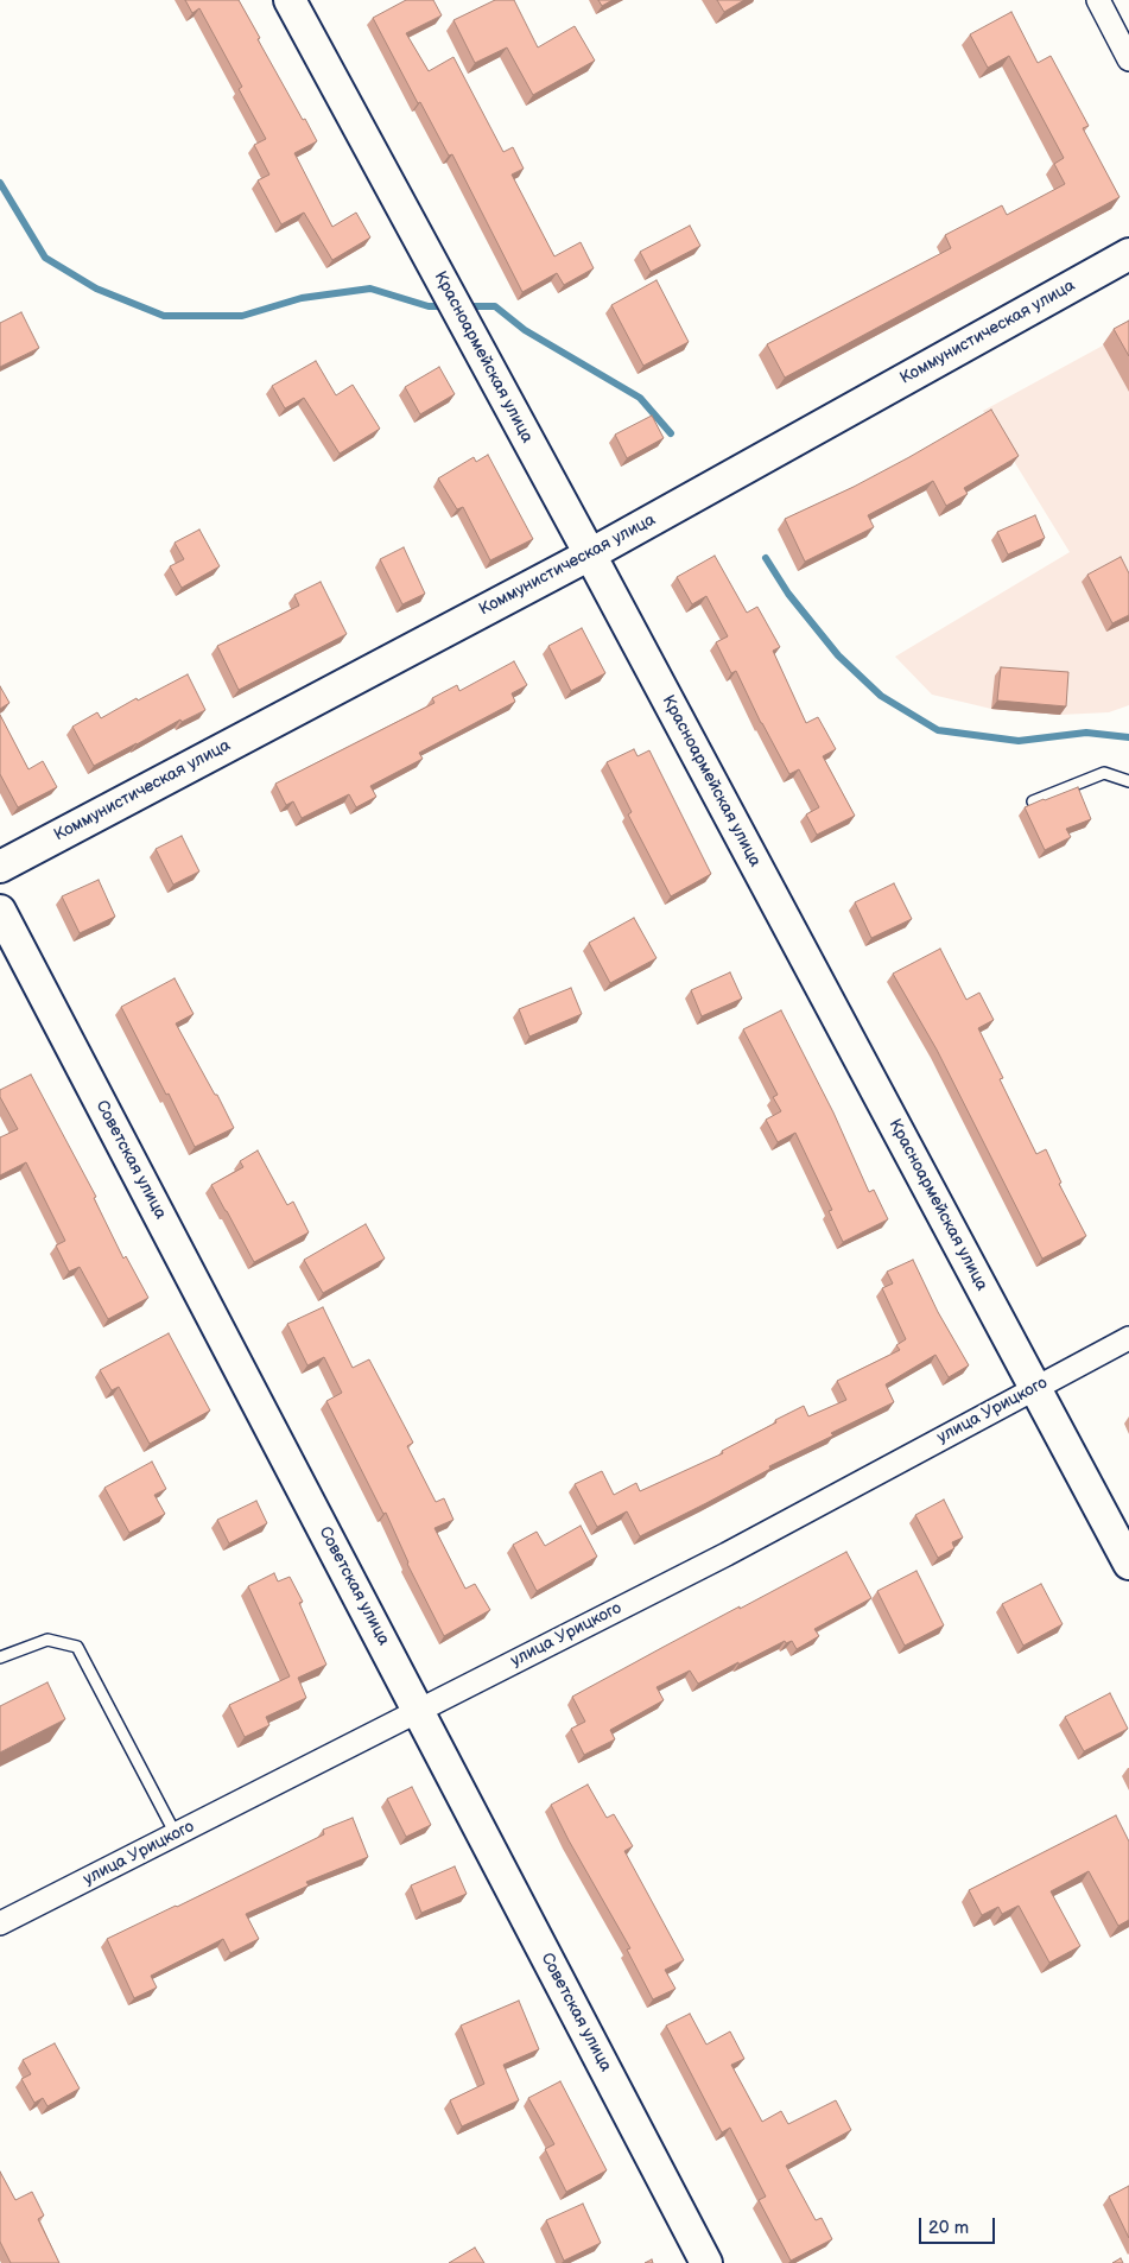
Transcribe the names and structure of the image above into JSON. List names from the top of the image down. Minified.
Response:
{"streets":{"street":["Коммунистическая улица","Красноармейская улица","Советская улица","улица Урицкого"]},"crossings":[["Коммунистическая улица","Красноармейская улица"],["Красноармейская улица","улица Урицкого"],["Советская улица","улица Урицкого"]],"scale_bar":"20 m"}
